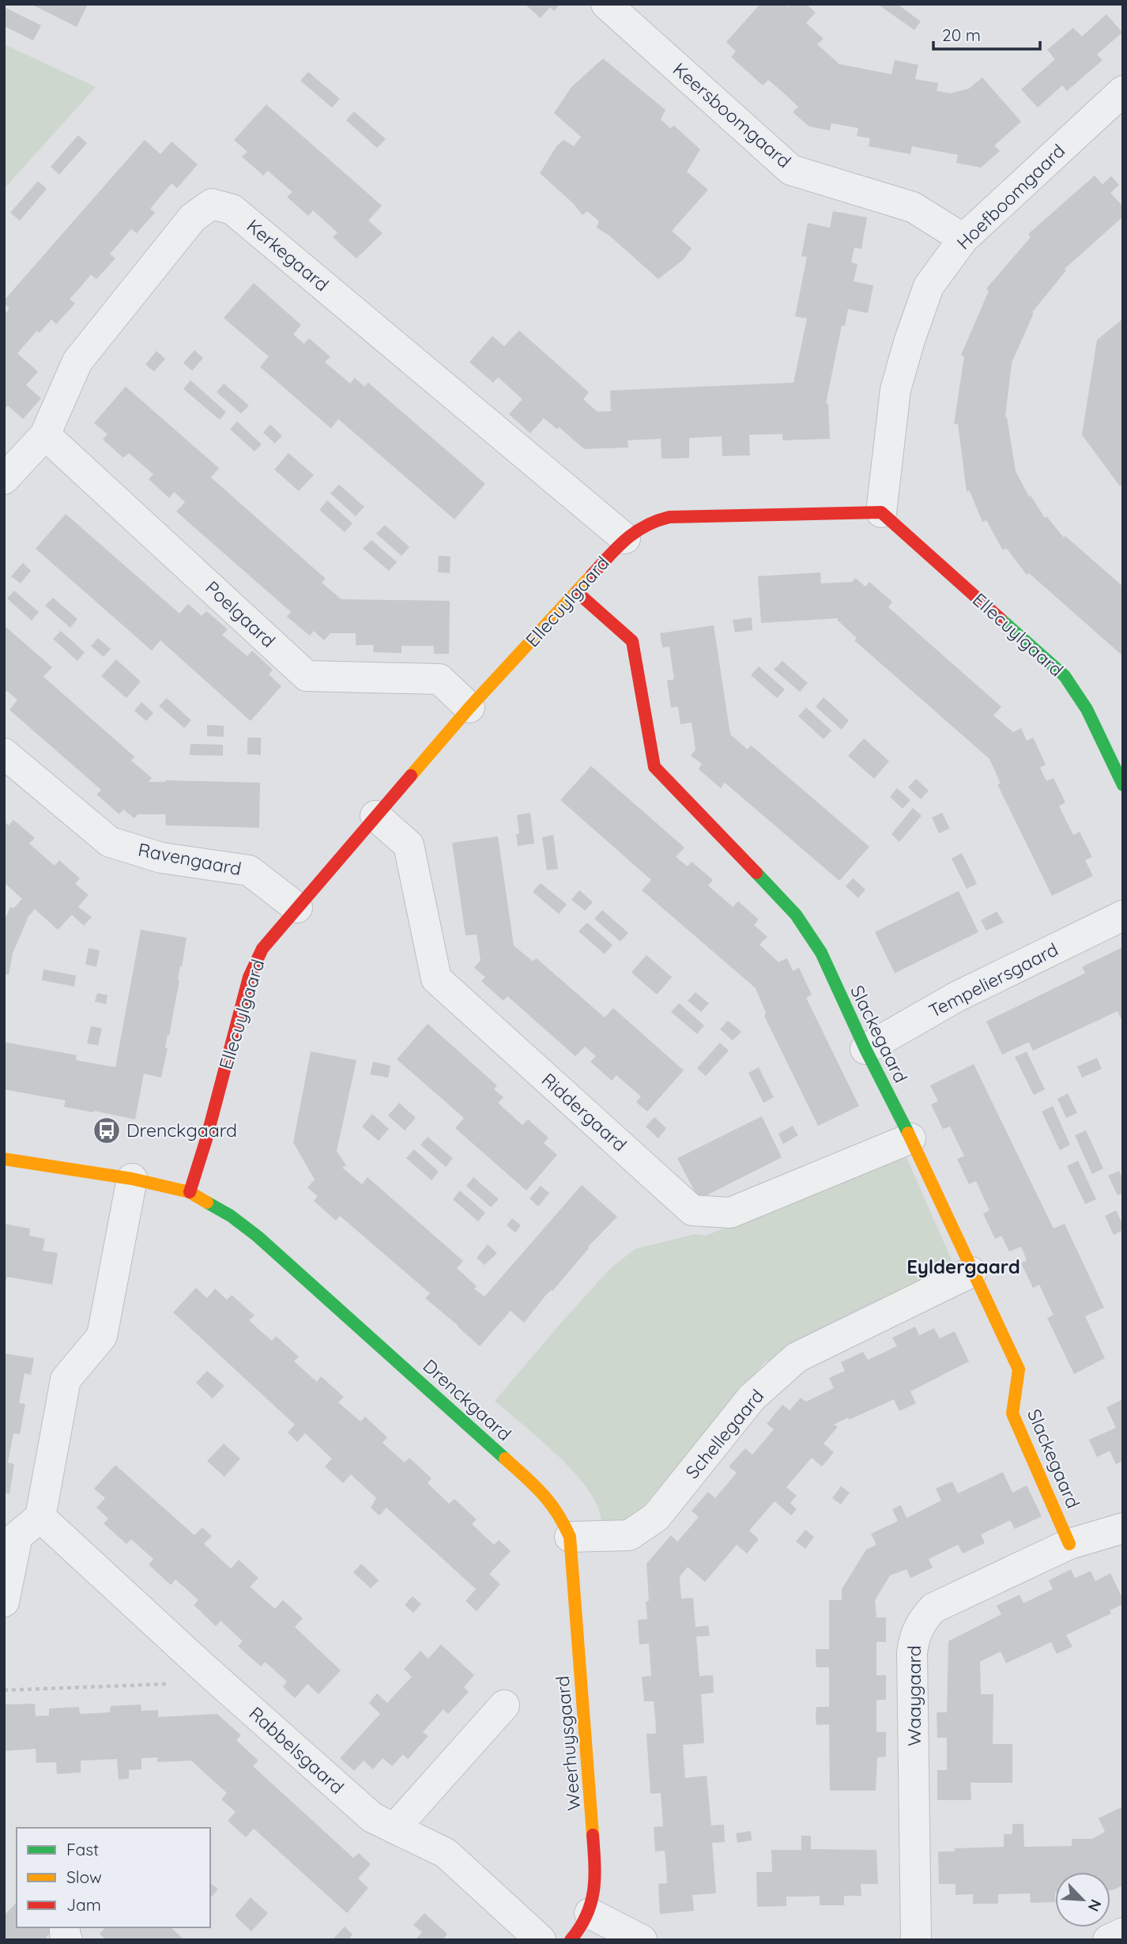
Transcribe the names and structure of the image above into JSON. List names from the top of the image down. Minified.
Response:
{"streets":{"street":["Keersboomgaard","Hoefboomgaard","Kerkegaard","Ellecuylgaard","Poelgaard","Ravengaard","Tempeliersgaard","Slackegaard","Riddergaard","Drenckgaard","Schellegaard","Waaygaard","Weerhuysgaard","Rabbelsgaard"]},"crossings":[["Keersboomgaard","Hoefboomgaard"],["Hoefboomgaard","Ellecuylgaard"],["Kerkegaard","Ellecuylgaard"],["Kerkegaard","Poelgaard"],["Ellecuylgaard","Poelgaard"],["Ellecuylgaard","Ravengaard"],["Ellecuylgaard","Slackegaard"],["Ellecuylgaard","Riddergaard"],["Ellecuylgaard","Drenckgaard"],["Tempeliersgaard","Slackegaard"],["Slackegaard","Riddergaard"],["Slackegaard","Schellegaard"],["Slackegaard","Waaygaard"],["Drenckgaard","Schellegaard"],["Drenckgaard","Weerhuysgaard"],["Schellegaard","Weerhuysgaard"]],"districts":["Eyldergaard"],"places":{"bus stop":["Drenckgaard"]},"legend":["Fast","Slow","Jam"],"scale_bar":"20 m","north":"bottom right"}
